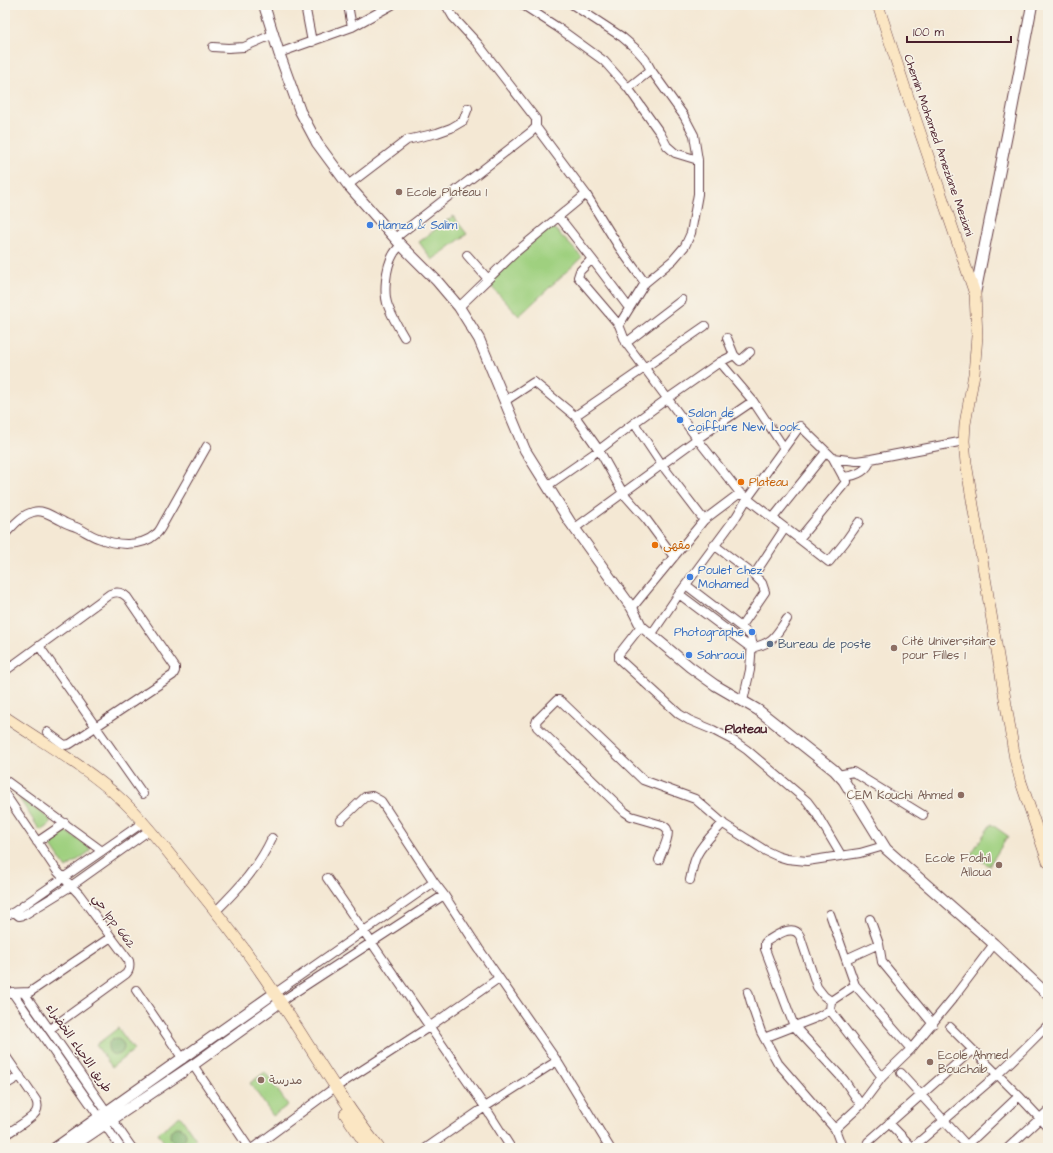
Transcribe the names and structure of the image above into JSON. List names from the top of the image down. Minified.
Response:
{"streets":{"main road":["Chemin Mohamed Ameziane Meziani"],"street":["حي lpp 662","طريق الاحياء الخضراء"]},"crossings":[["حي lpp 662","طريق الاحياء الخضراء"]],"districts":["Plateau"],"places":["Ecole Plateau 1","Hamza & Salim","Salon de coiffure New Look","Plateau","مقهى","Poulet chez Mohamed","Photographe","Bureau de poste","Cité Universitaire pour Filles 1","Sahraoui","CEM Kouchi Ahmed","Ecole Fodhil Alloua","Ecole Ahmed Bouchaib","مدرسة"],"scale_bar":"100 m"}
